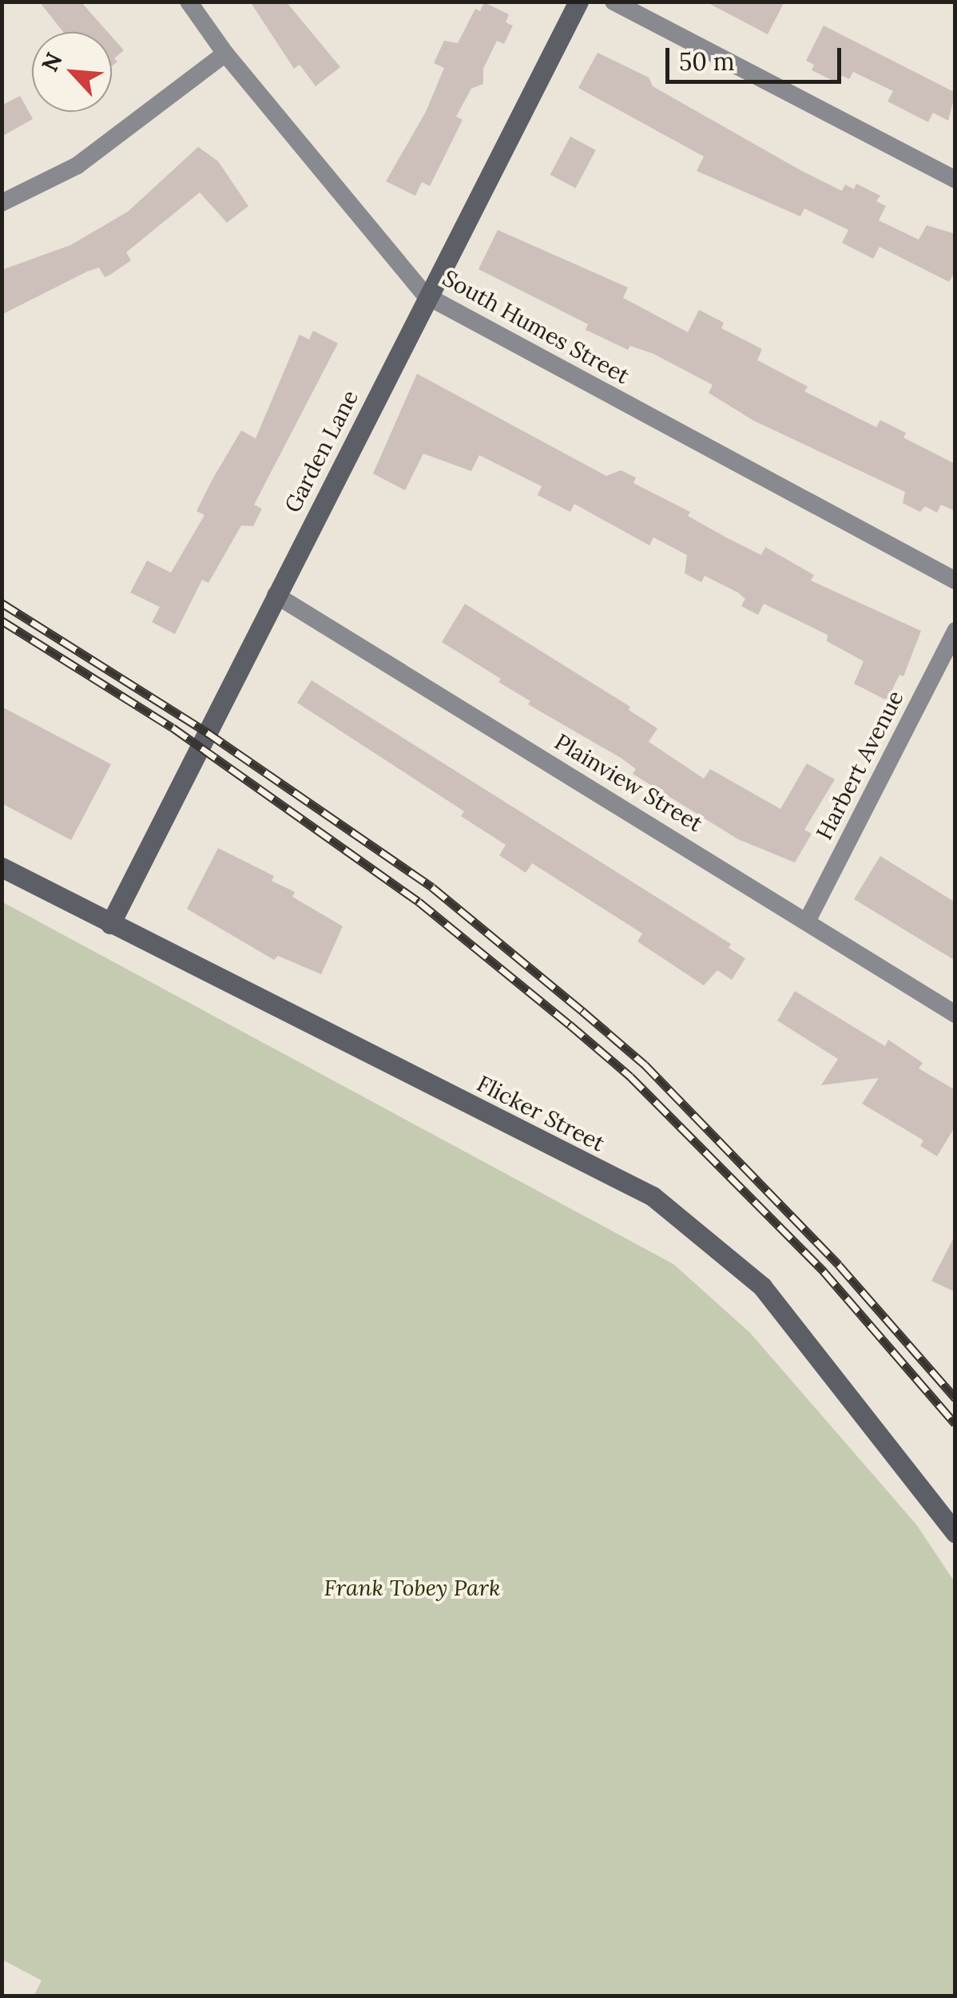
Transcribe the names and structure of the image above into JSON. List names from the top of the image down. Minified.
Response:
{"streets":{"street":["South Humes Street","Garden Lane","Harbert Avenue","Plainview Street","Flicker Street"]},"crossings":[["South Humes Street","Garden Lane"],["Garden Lane","Plainview Street"],["Garden Lane","Flicker Street"],["Harbert Avenue","Plainview Street"]],"parks":["Frank Tobey Park"],"scale_bar":"50 m","north":"top left"}
